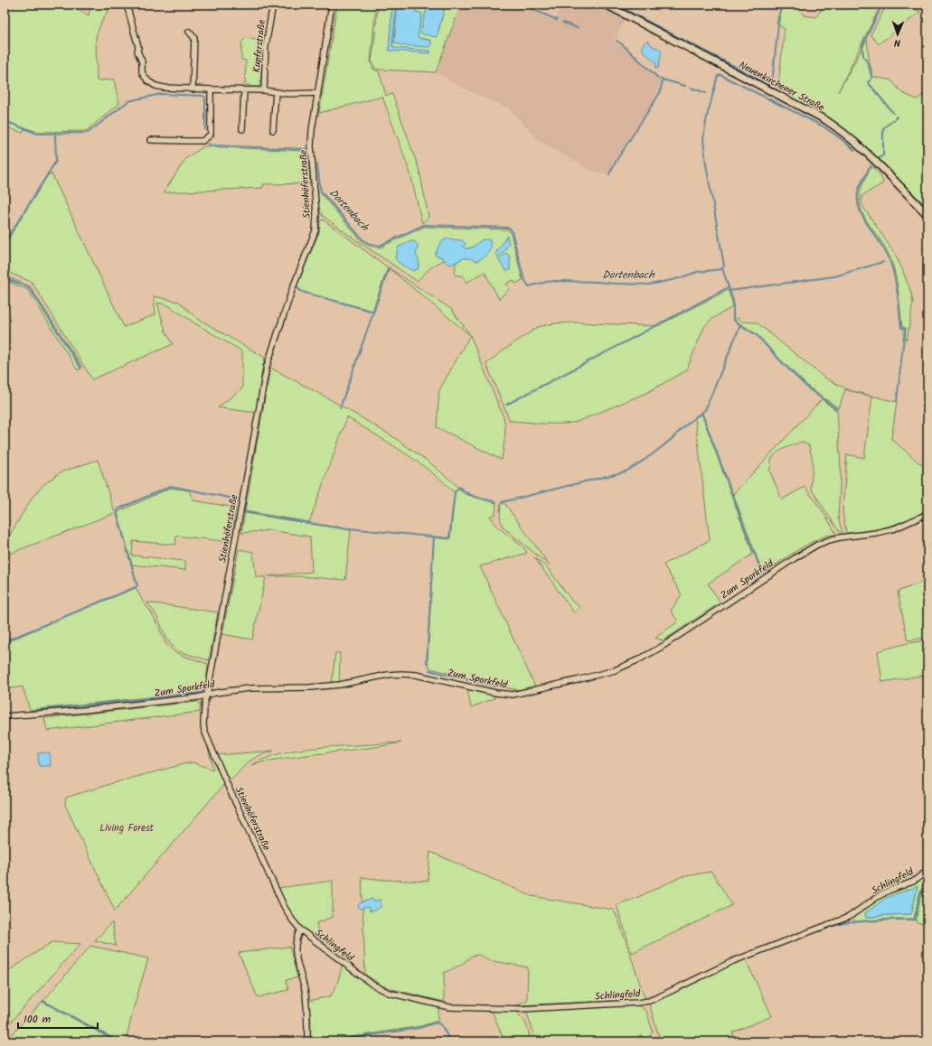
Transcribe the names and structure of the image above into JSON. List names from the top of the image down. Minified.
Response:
{"streets":{"street":["Kupferstraße","Neuenkirchener Straße","Stienhöferstraße","Zum Sporkfeld","Schlingfeld"]},"crossings":[["Stienhöferstraße","Zum Sporkfeld"],["Stienhöferstraße","Schlingfeld"]],"water":["Dortenbach"],"parks":["Living Forest"],"scale_bar":"100 m","north":"bottom"}
